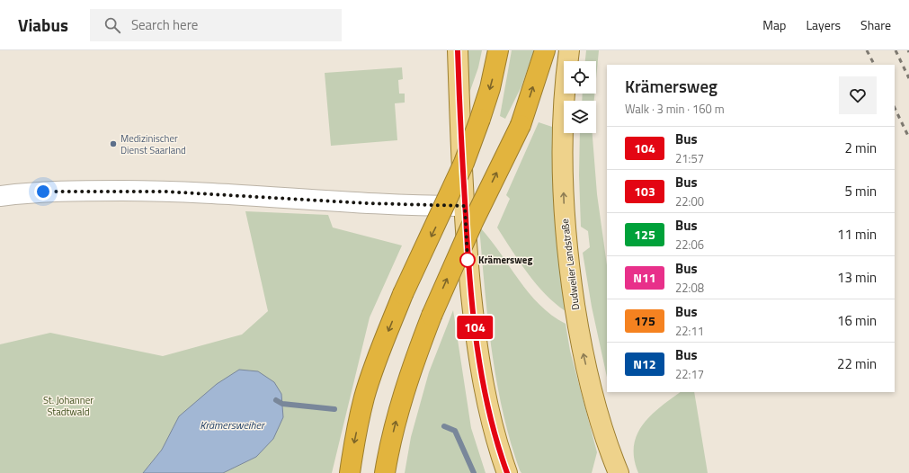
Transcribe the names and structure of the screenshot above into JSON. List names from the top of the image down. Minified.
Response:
{"streets":{"main road":["Dudweiler Landstraße"]},"water":["Krämersweiher"],"parks":["St. Johanner Stadtwald"],"places":["Medizinischer Dienst Saarland","Krämersweg"],"lines":["bus line 104"],"page":{"header":"Viabus","search":"Search here","nav":["Map","Layers","Share"],"on_map":"104","heading":["Krämersweg","Walk · 3 min · 160 m"],"list":[{"mark":"104","name":"Bus","note":"21:57","value":"2 min"},{"mark":"103","name":"Bus","note":"22:00","value":"5 min"},{"mark":"125","name":"Bus","note":"22:06","value":"11 min"},{"mark":"N11","name":"Bus","note":"22:08","value":"13 min"},{"mark":"175","name":"Bus","note":"22:11","value":"16 min"},{"mark":"N12","name":"Bus","note":"22:17","value":"22 min"}]}}
